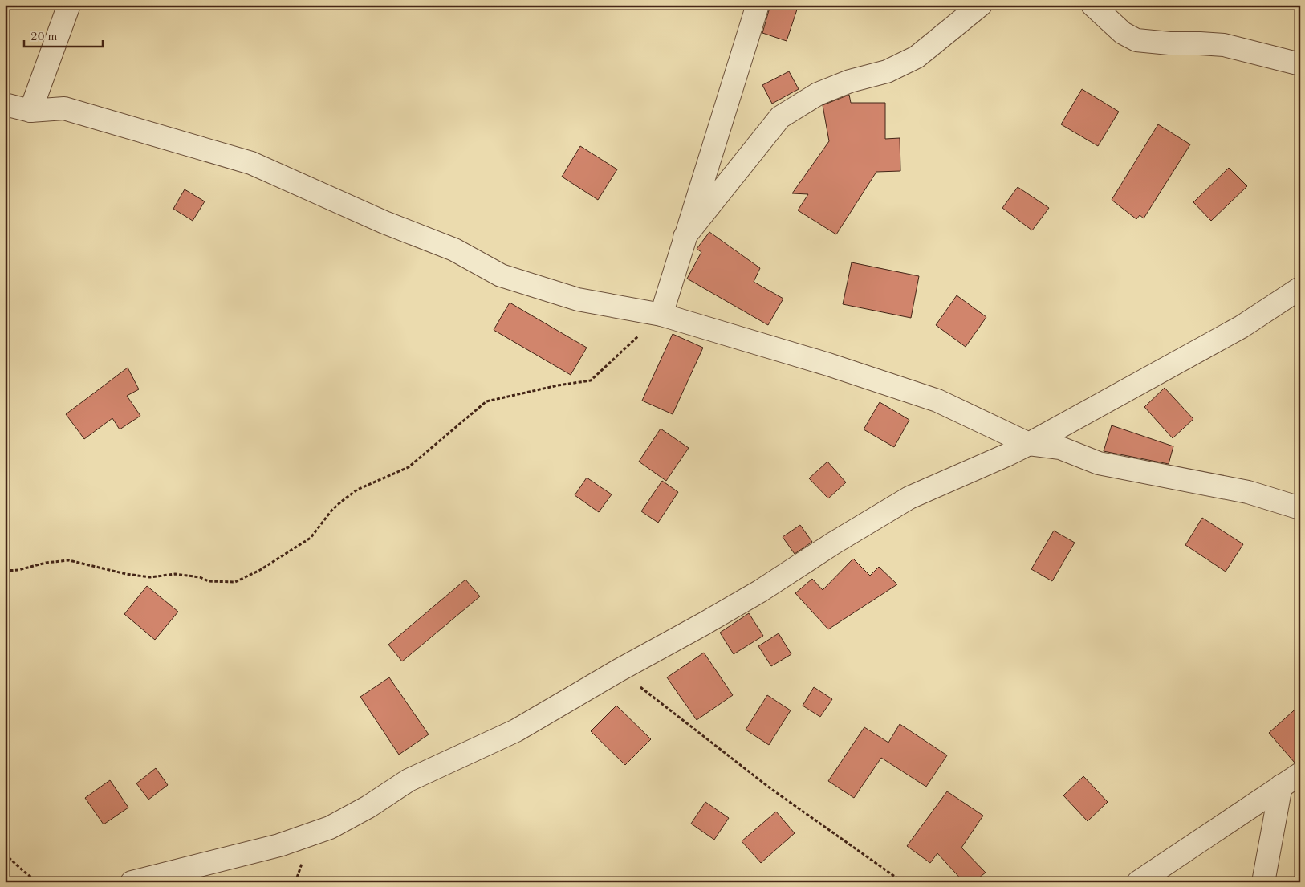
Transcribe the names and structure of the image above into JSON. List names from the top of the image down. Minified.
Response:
{"scale_bar":"20 m"}
